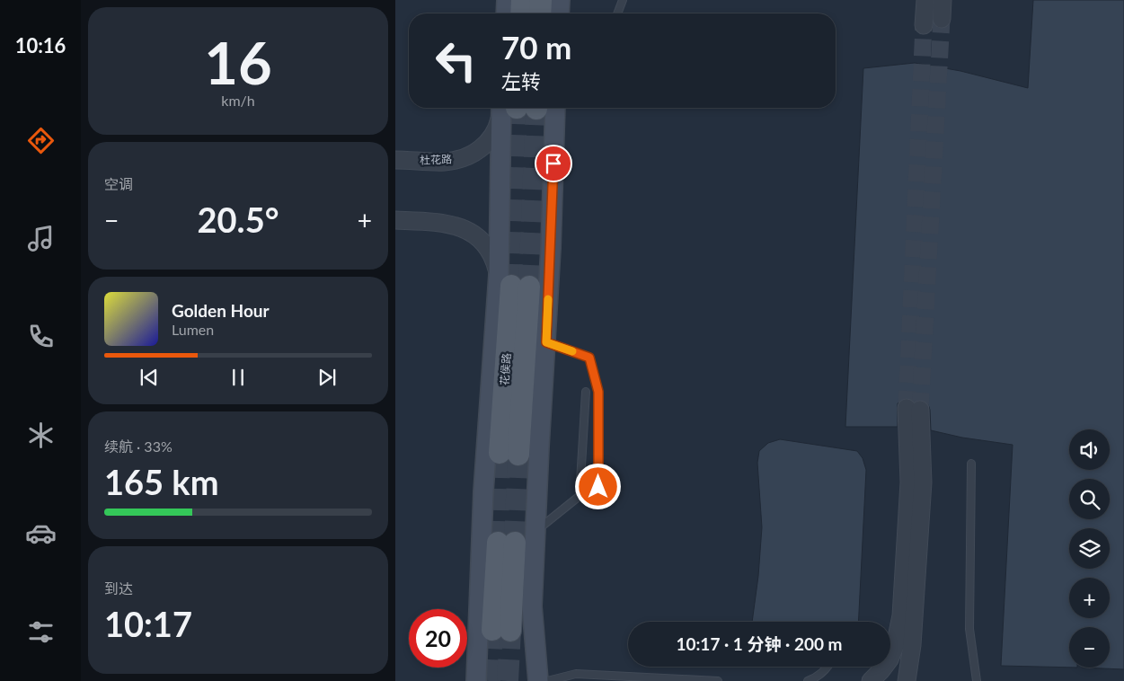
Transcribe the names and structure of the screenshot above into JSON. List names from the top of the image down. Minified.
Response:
{"streets":{"main road":["花侯路"],"street":["杜花路"]},"page":{"tabs":"10:16","tile":[["16","km/h"],"空调",["续航 · 33%","165 km"],["到达","10:17"]],"turn":["70 m","左转"],"heat":["−","20.5°","+"],"song":["Golden Hour","Lumen"],"map_buttons":["+","−"],"limit":"20","trip":"10:17 · 1 分钟 · 200 m"}}
